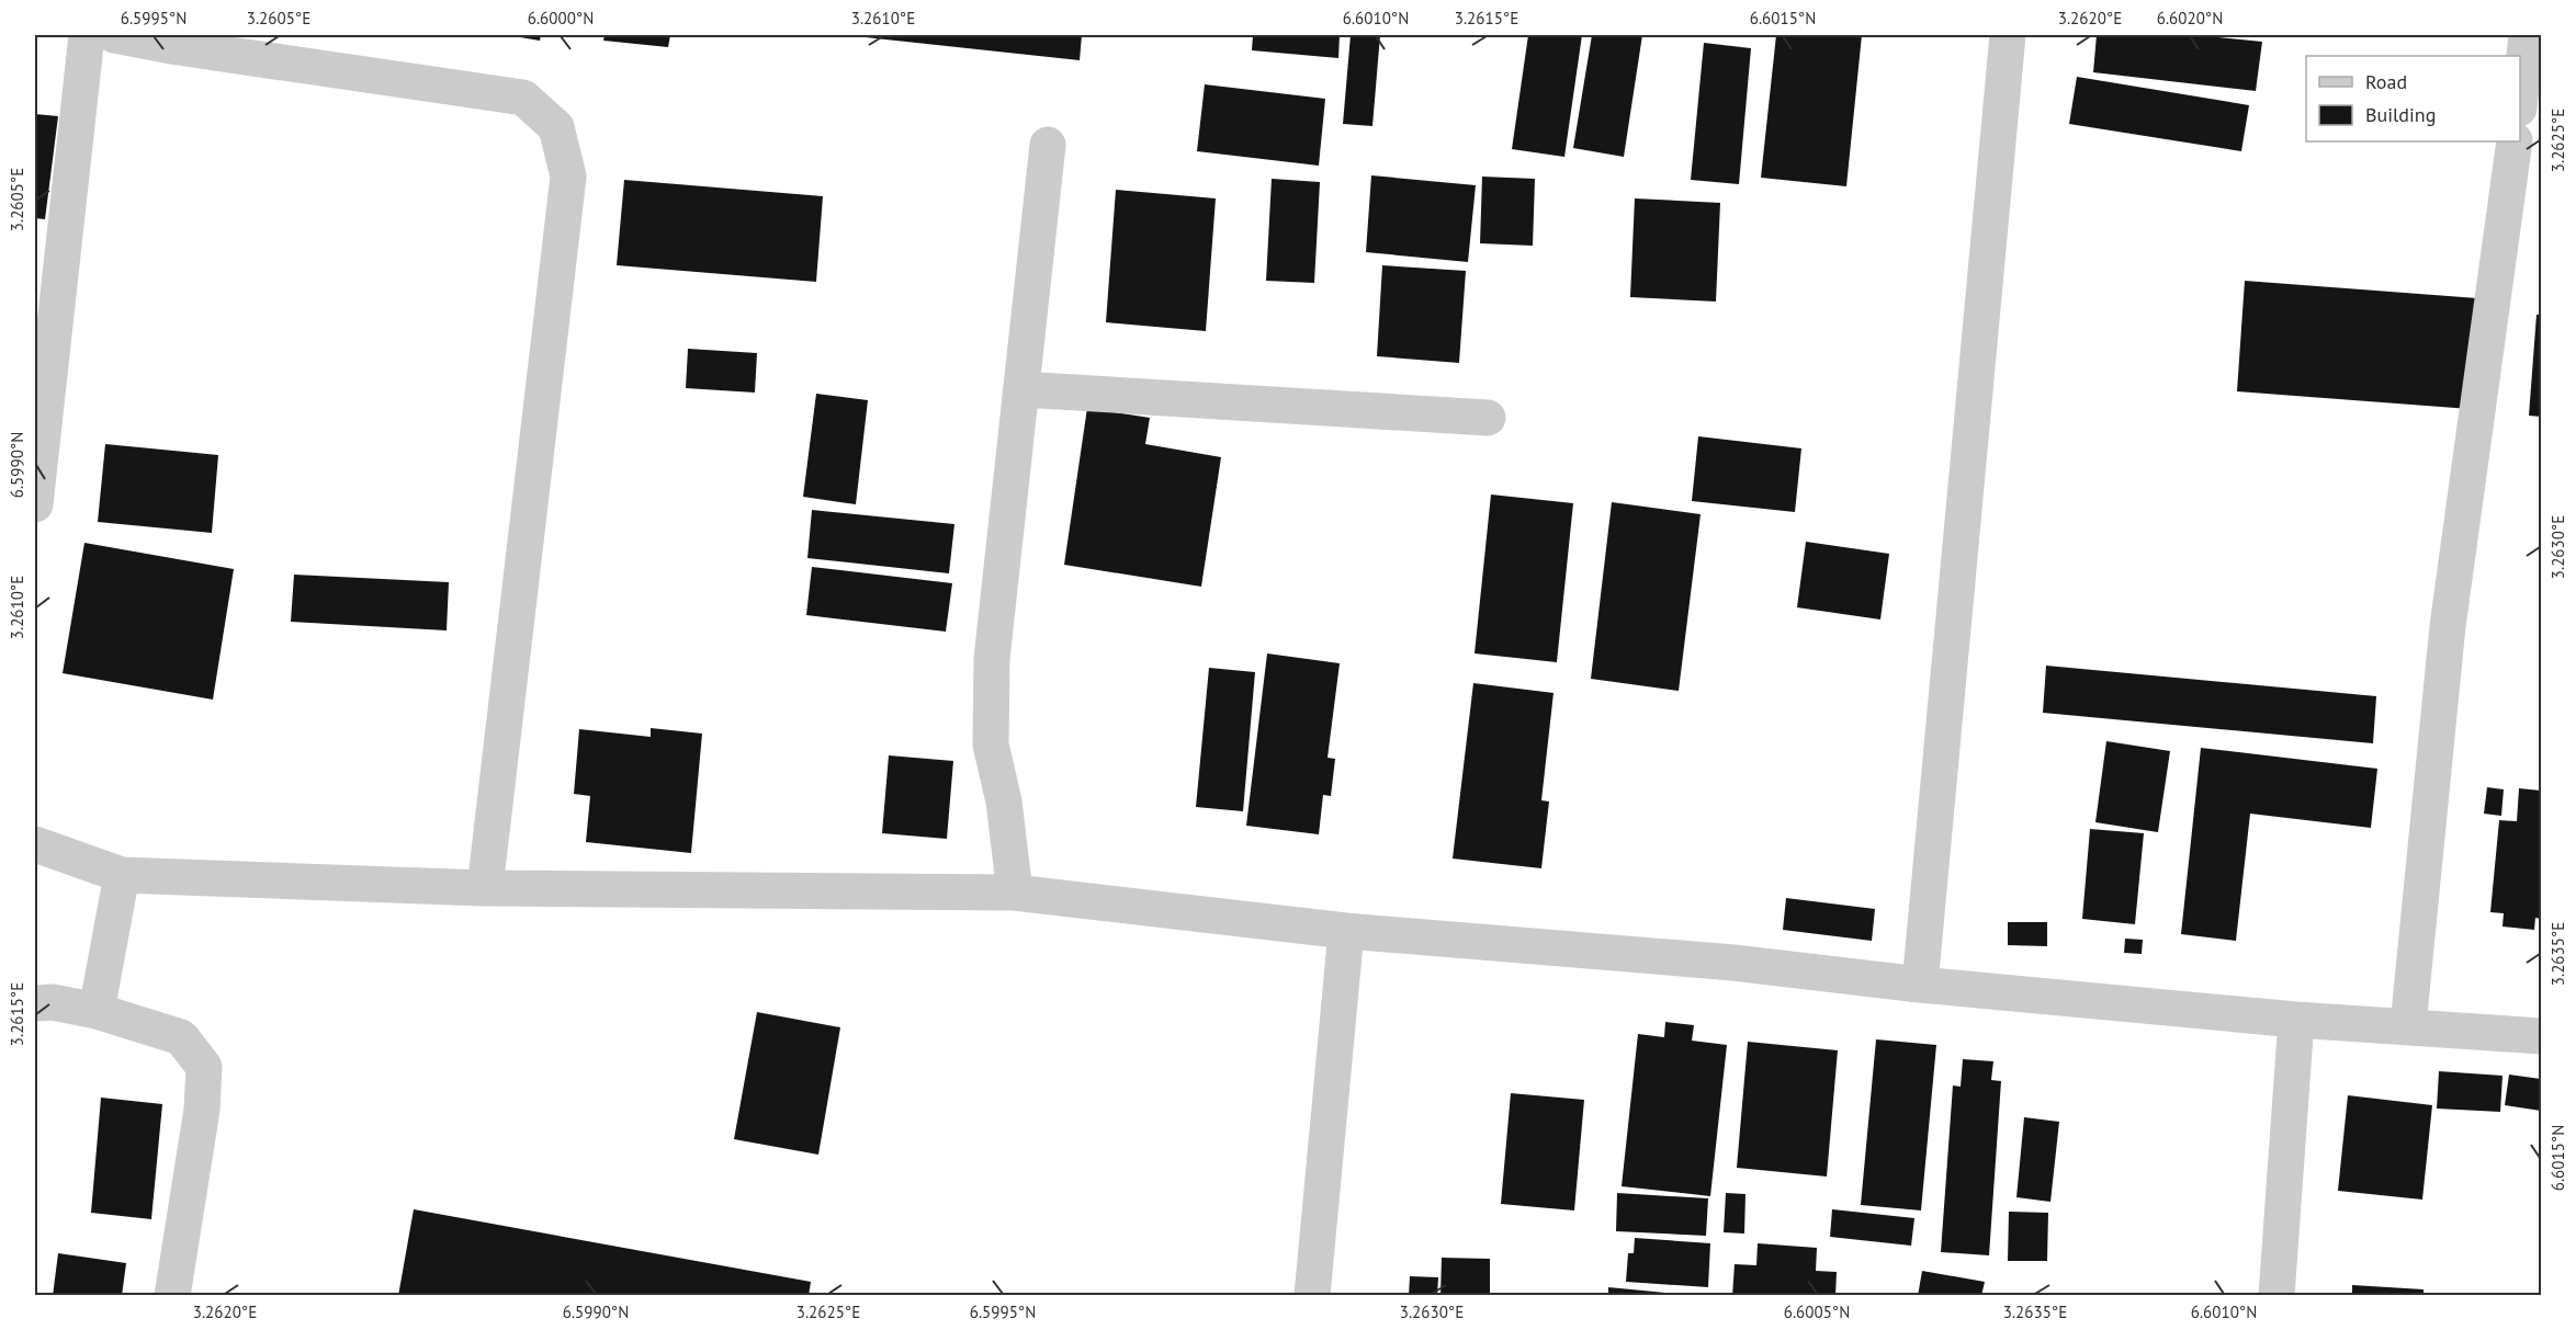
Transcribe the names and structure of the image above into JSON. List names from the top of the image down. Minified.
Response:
{"legend":["Road","Building"],"coordinates":["6.5995°N","3.2605°E","6.6000°N","3.2610°E","6.6010°N","3.2615°E","6.6015°N","3.2620°E","6.6020°N","3.2625°E","6.5990°N","3.2630°E","3.2635°E","6.6005°N"]}
